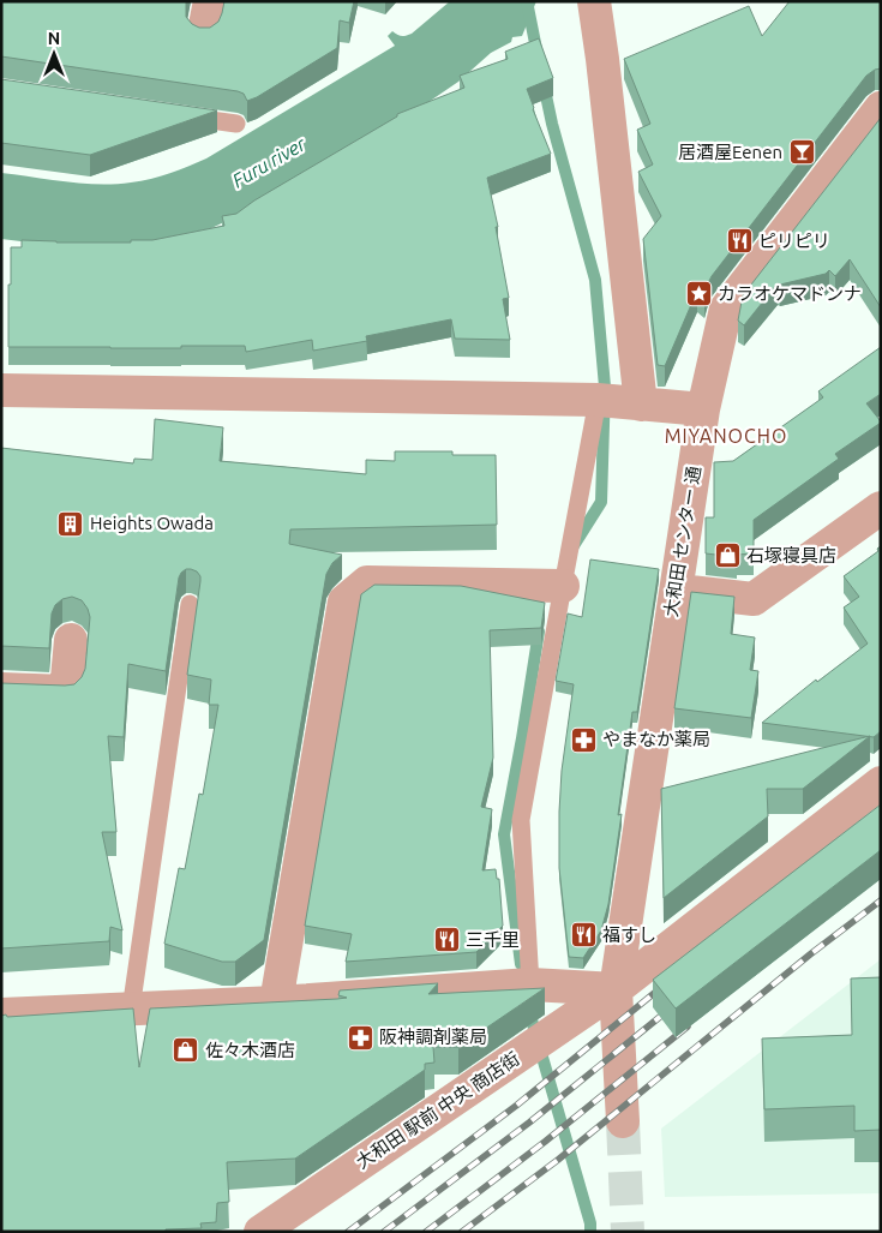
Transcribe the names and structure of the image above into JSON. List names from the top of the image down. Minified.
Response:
{"streets":{"street":["大和田 センター 通","大和田 駅前 中央 商店街"]},"crossings":[["大和田 センター 通","大和田 駅前 中央 商店街"]],"districts":["MIYANOCHO"],"water":["Furu river"],"places":{"bar":["居酒屋Eenen"],"restaurant":["ピリピリ","福すし","三千里"],"place":["カラオケマドンナ"],"building":["Heights Owada"],"shop":["石塚寝具店","佐々木酒店"],"pharmacy":["やまなか薬局","阪神調剤薬局"]},"north":"top"}
